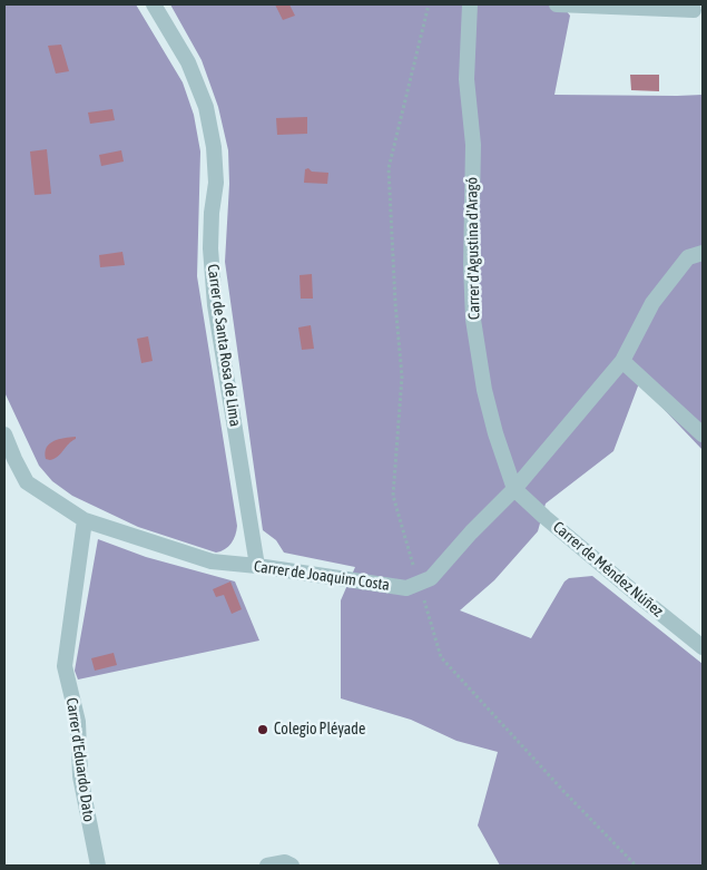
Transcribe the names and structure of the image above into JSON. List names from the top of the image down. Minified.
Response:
{"streets":{"street":["Carrer d'Agustina d'Aragó","Carrer de Santa Rosa de Lima","Carrer de Méndez Núñez","Carrer de Joaquim Costa","Carrer d'Eduardo Dato"]},"crossings":[["Carrer d'Agustina d'Aragó","Carrer de Méndez Núñez"],["Carrer de Santa Rosa de Lima","Carrer de Joaquim Costa"],["Carrer de Joaquim Costa","Carrer d'Eduardo Dato"]],"places":["Colegio Pléyade"]}
